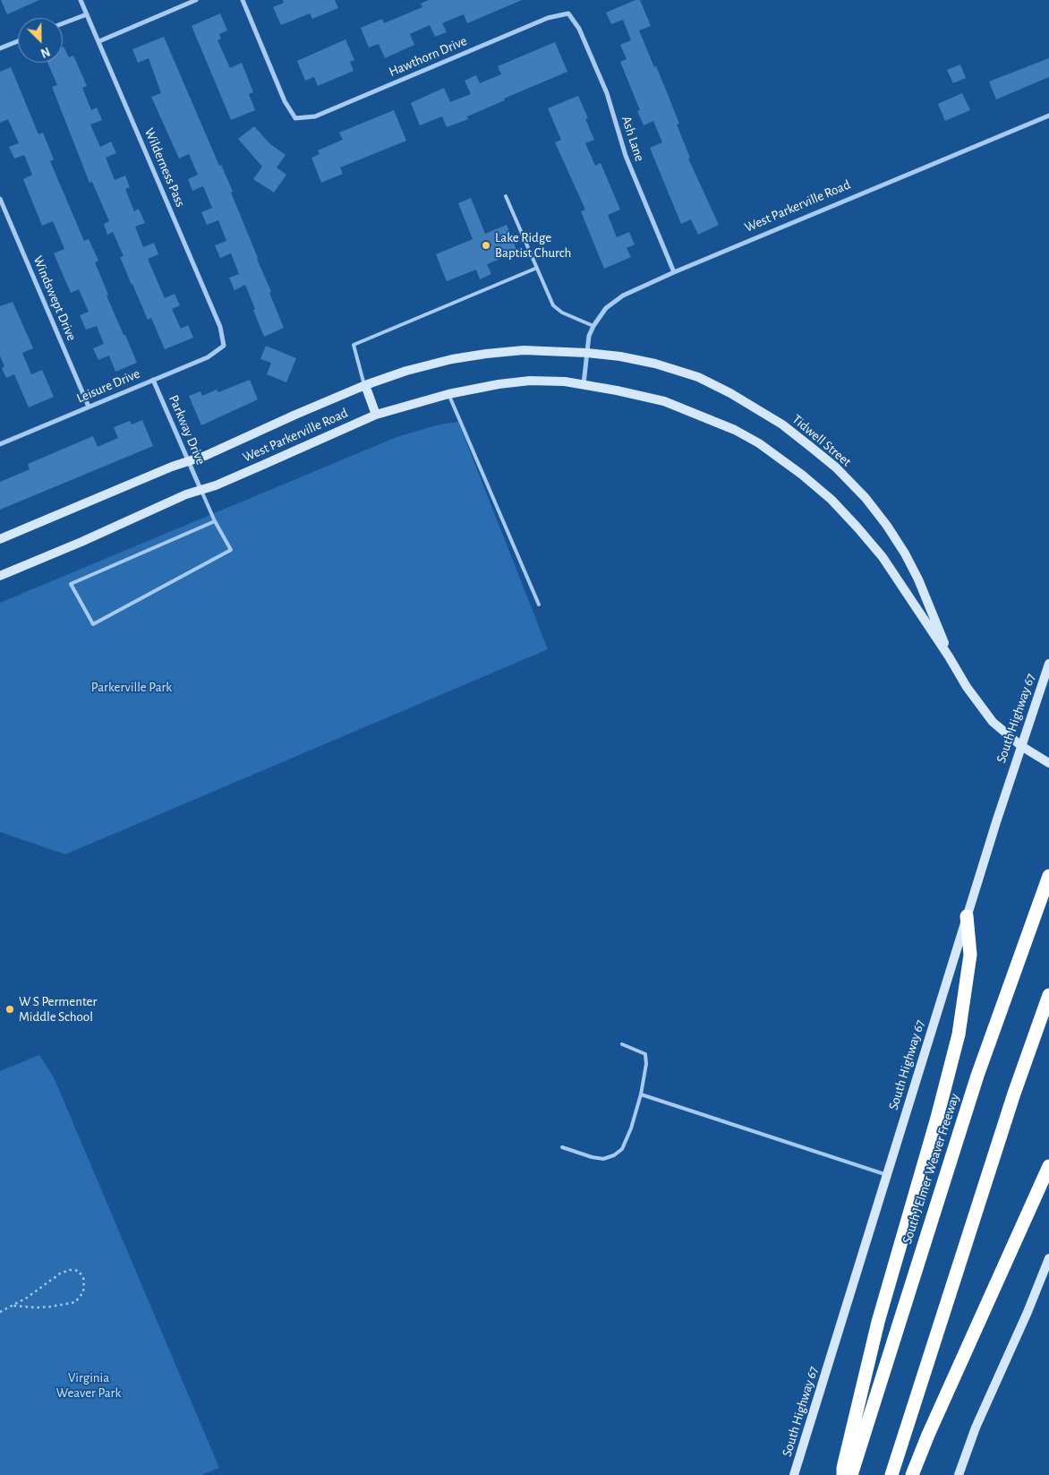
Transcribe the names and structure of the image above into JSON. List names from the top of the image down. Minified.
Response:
{"streets":{"highway":["South J Elmer Weaver Freeway"],"main road":["West Parkerville Road","Tidwell Street","South Highway 67"],"street":["Hawthorn Drive","Ash Lane","Wilderness Pass","Windswept Drive","Leisure Drive","Parkway Drive"]},"crossings":[["Hawthorn Drive","Ash Lane"],["Ash Lane","West Parkerville Road"],["Wilderness Pass","Leisure Drive"],["West Parkerville Road","Parkway Drive"],["West Parkerville Road","Tidwell Street"],["Windswept Drive","Leisure Drive"],["Leisure Drive","Parkway Drive"],["Tidwell Street","South Highway 67"]],"parks":["Parkerville Park","Virginia Weaver Park"],"places":["Lake Ridge Baptist Church","W S Permenter Middle School"],"north":"bottom right"}
